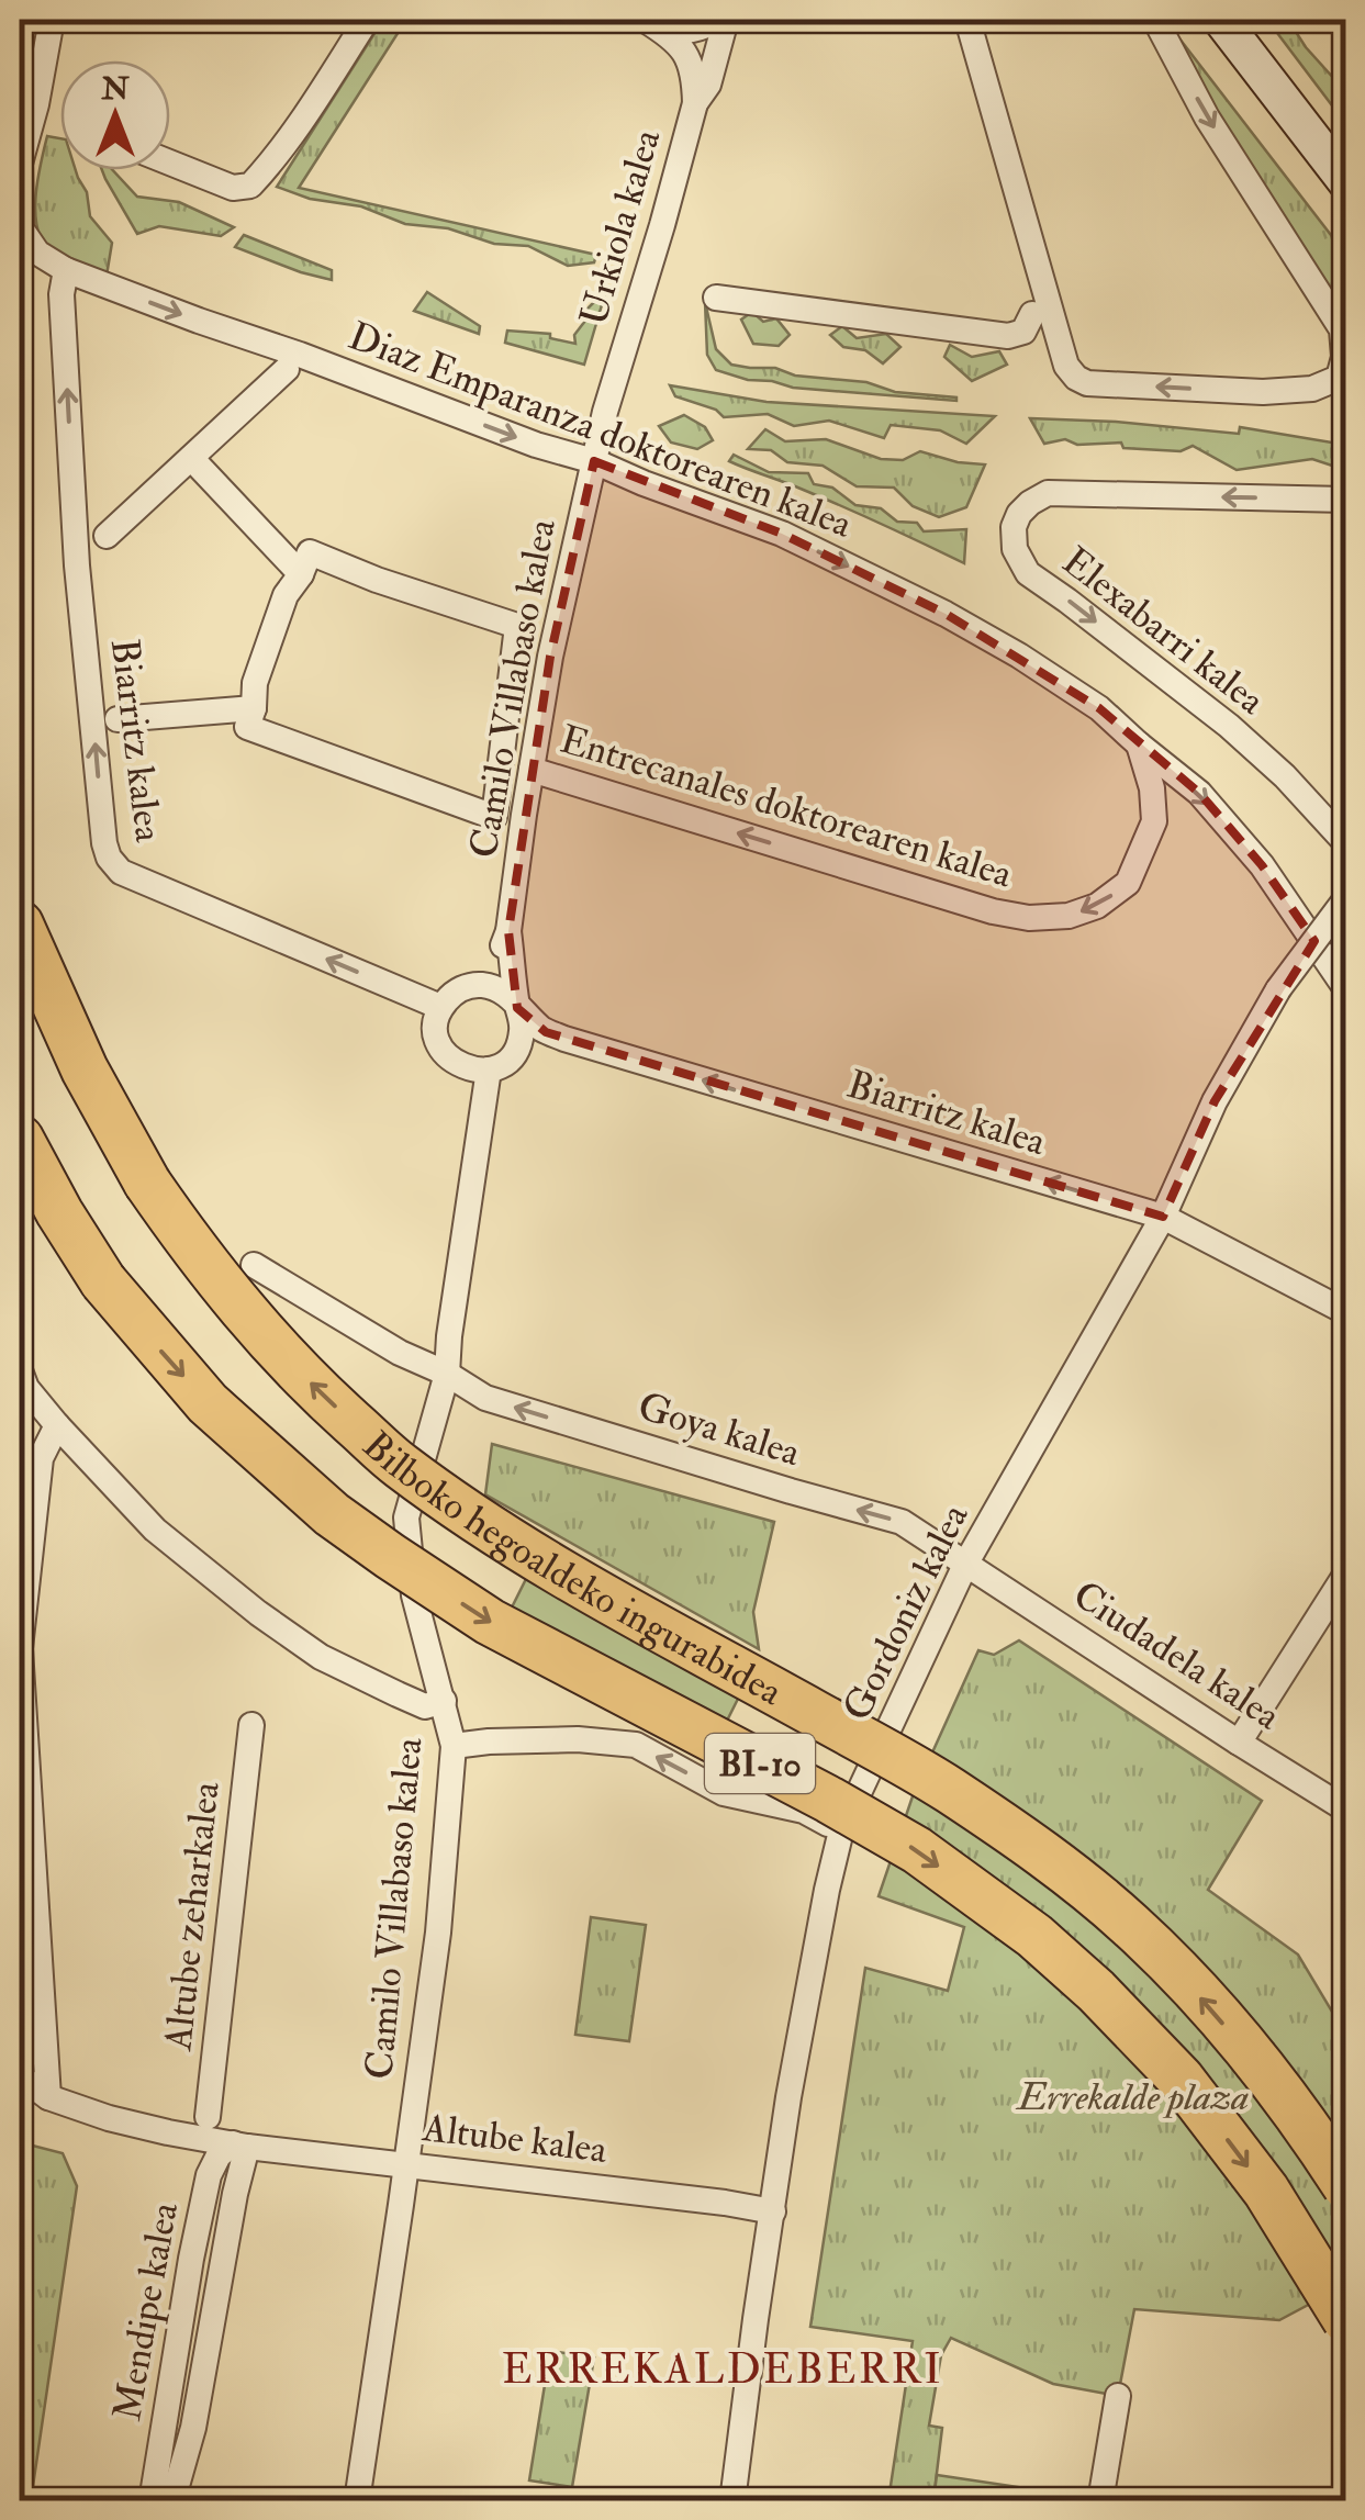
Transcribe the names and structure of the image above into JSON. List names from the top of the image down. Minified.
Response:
{"streets":{"highway":["Bilboko hegoaldeko ingurabidea","BI-10"],"street":["Urkiola kalea","Diaz Emparanza doktorearen kalea","Elexabarri kalea","Camilo Villabaso kalea","Biarritz kalea","Entrecanales doktorearen kalea","Goya kalea","Gordoniz kalea","Ciudadela kalea","Altube zeharkalea","Altube kalea","Mendipe kalea"]},"crossings":[["Urkiola kalea","Diaz Emparanza doktorearen kalea"],["Urkiola kalea","Camilo Villabaso kalea"],["Diaz Emparanza doktorearen kalea","Camilo Villabaso kalea"],["Diaz Emparanza doktorearen kalea","Biarritz kalea"],["Diaz Emparanza doktorearen kalea","Entrecanales doktorearen kalea"],["Camilo Villabaso kalea","Biarritz kalea"],["Camilo Villabaso kalea","Entrecanales doktorearen kalea"],["Camilo Villabaso kalea","Goya kalea"],["Camilo Villabaso kalea","Altube kalea"],["Biarritz kalea","Gordoniz kalea"],["Goya kalea","Gordoniz kalea"],["Goya kalea","Ciudadela kalea"],["Gordoniz kalea","Ciudadela kalea"],["Gordoniz kalea","Altube kalea"],["Altube kalea","Mendipe kalea"]],"one_way":["Diaz Emparanza doktorearen kalea","Biarritz kalea","Goya kalea"],"districts":["ERREKALDEBERRI"],"parks":["Errekalde plaza"],"north":"top"}
